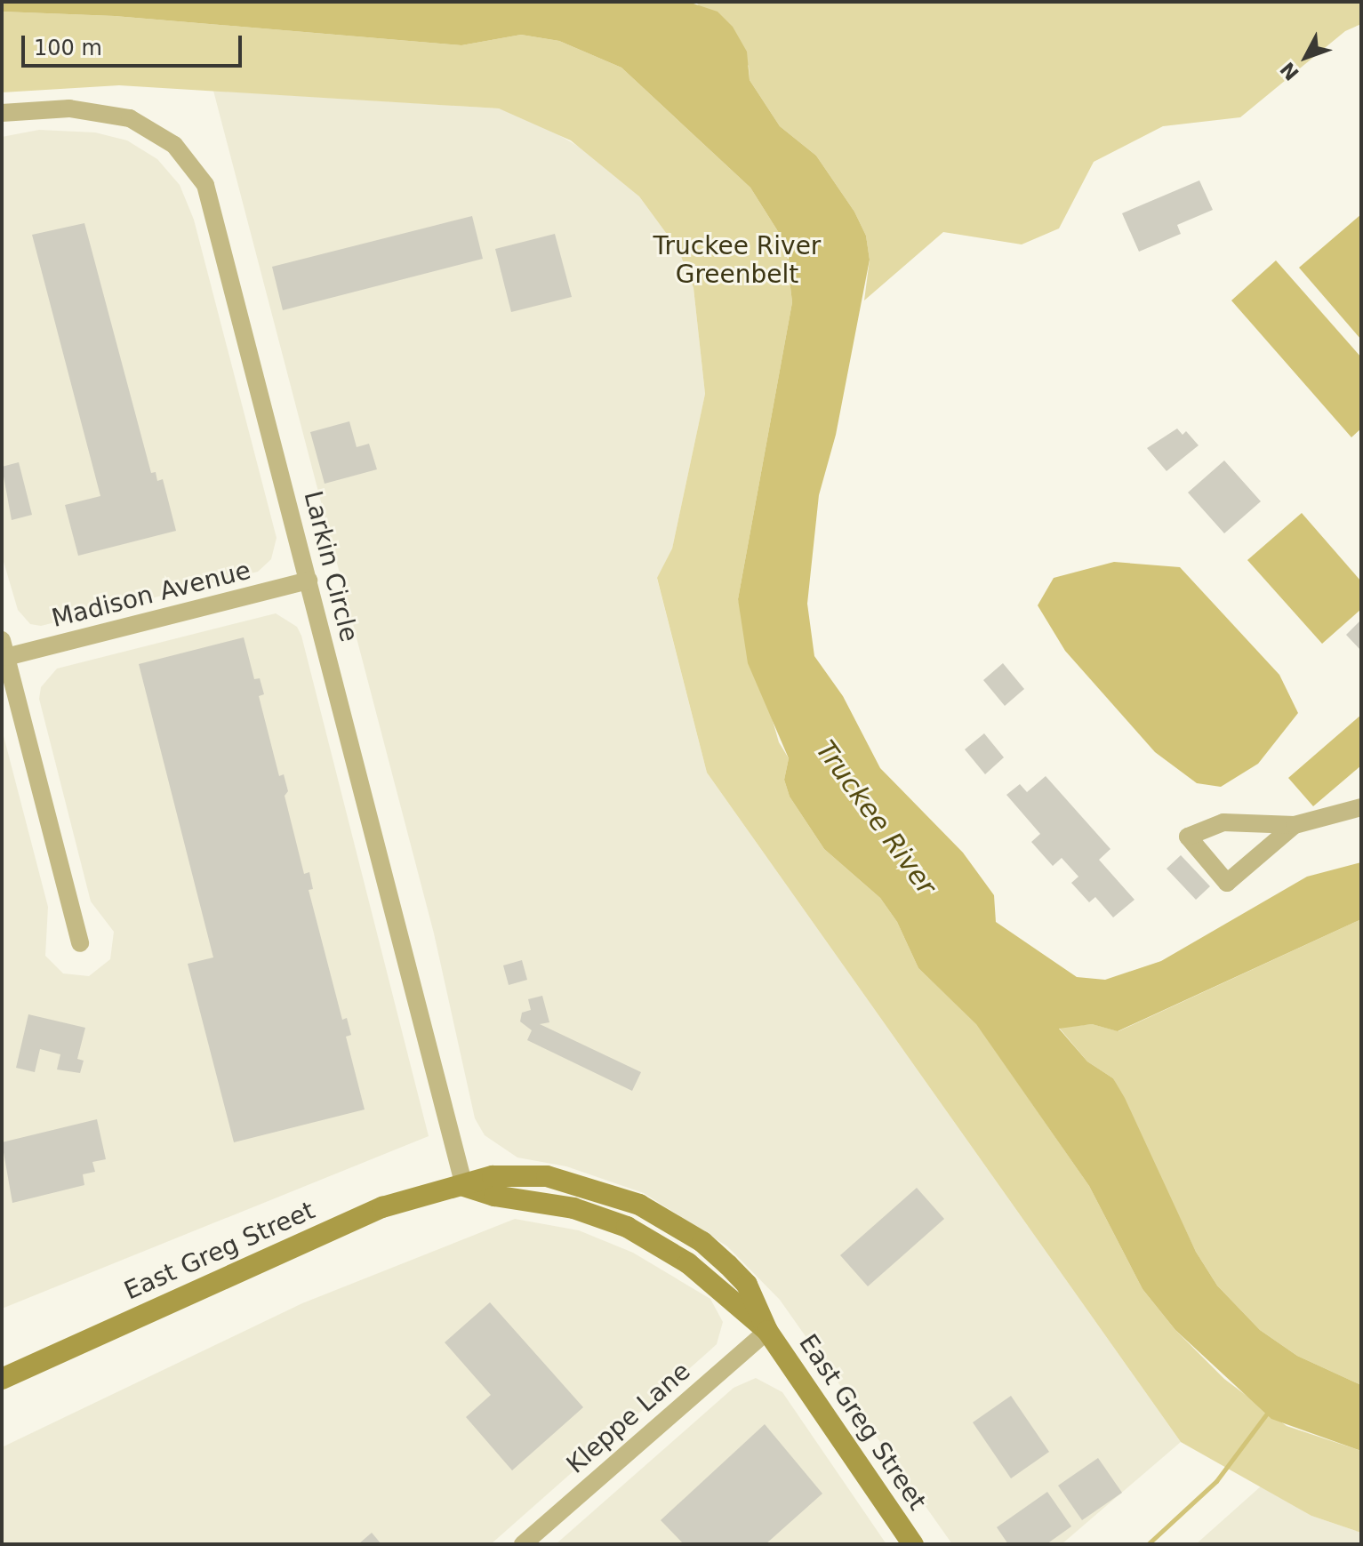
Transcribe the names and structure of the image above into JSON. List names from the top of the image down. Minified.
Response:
{"streets":{"main road":["East Greg Street"],"street":["Larkin Circle","Madison Avenue","Kleppe Lane"]},"crossings":[["Larkin Circle","Madison Avenue"],["Larkin Circle","East Greg Street"],["East Greg Street","Kleppe Lane"]],"water":["Truckee River"],"parks":["Truckee River Greenbelt"],"scale_bar":"100 m","north":"bottom left"}
